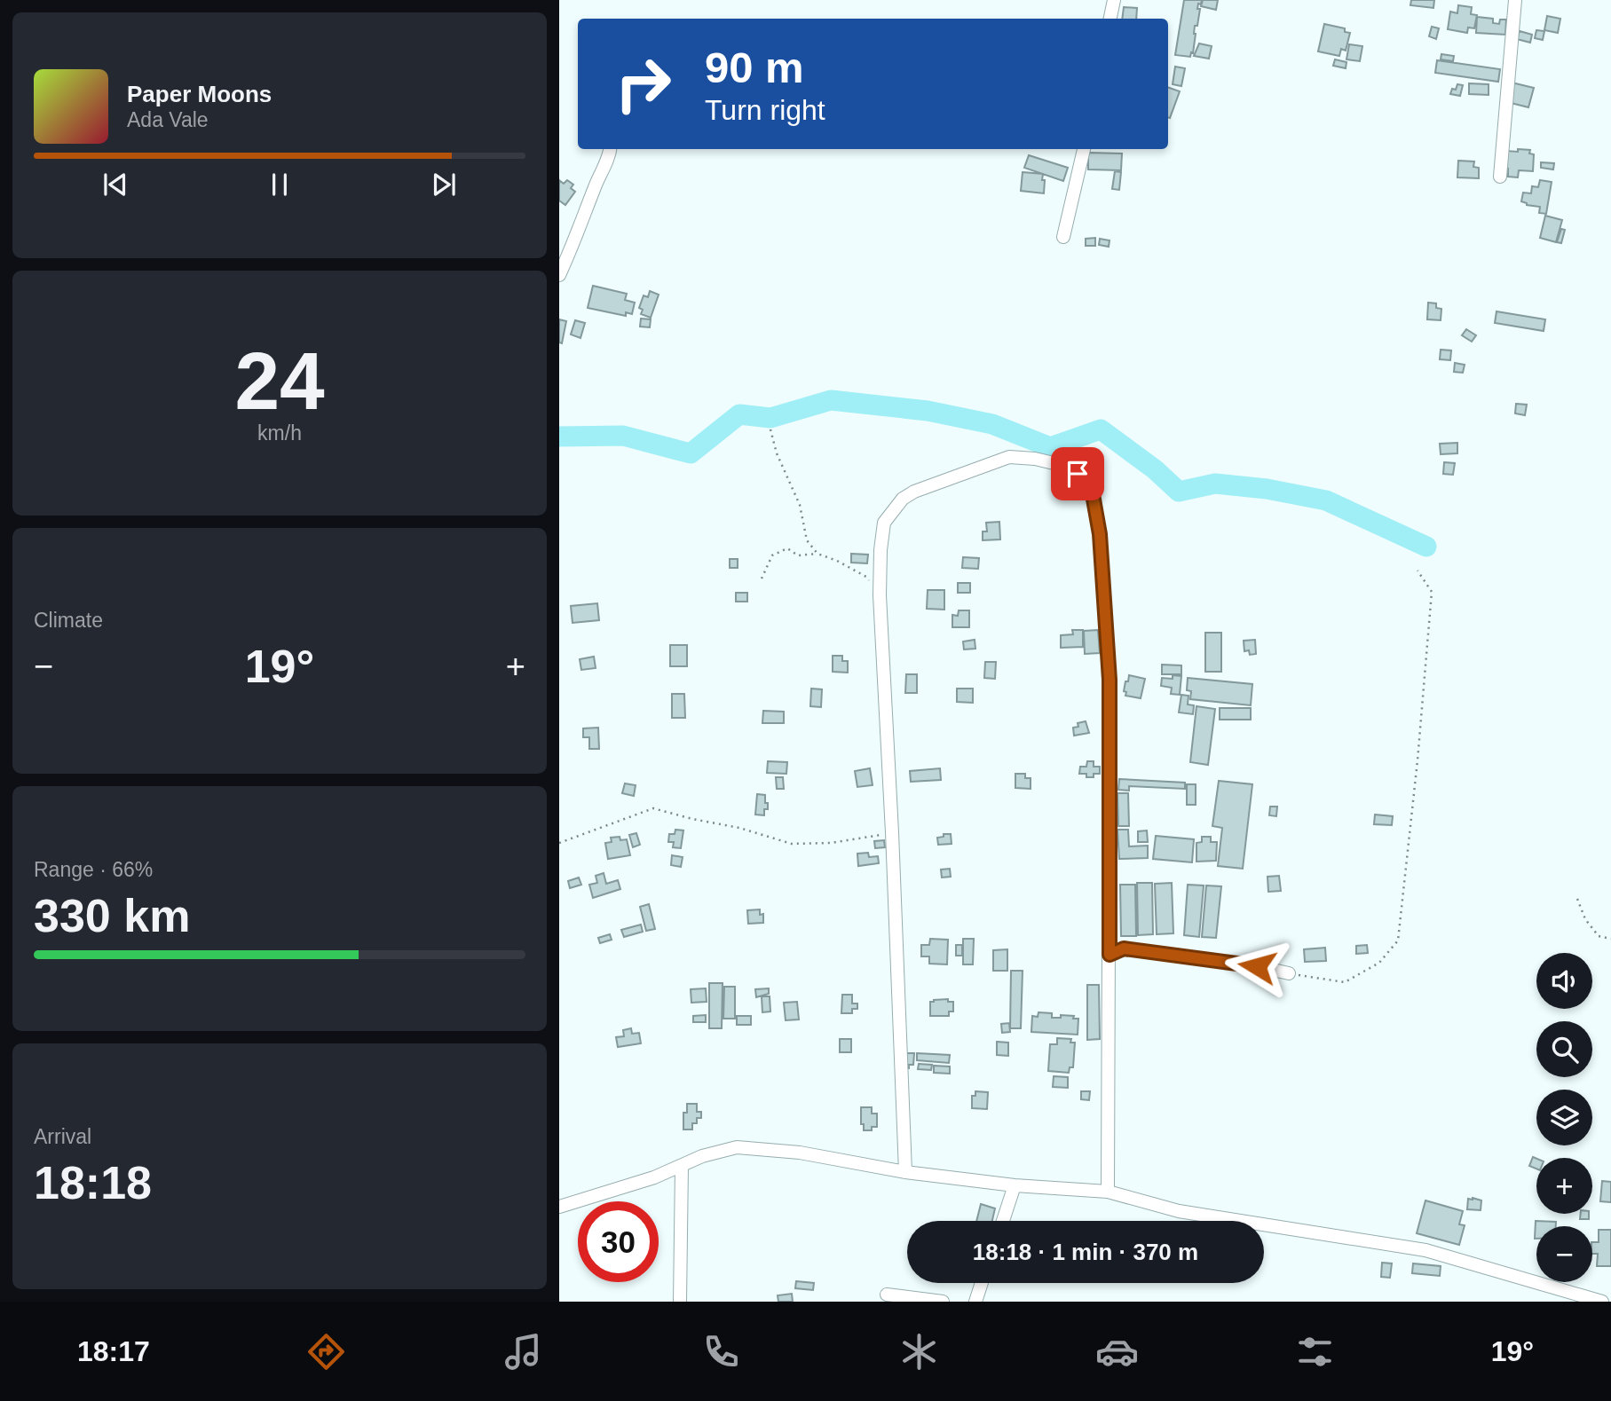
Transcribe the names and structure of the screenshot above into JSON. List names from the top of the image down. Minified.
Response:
{"page":{"turn":["90 m","Turn right"],"song":["Paper Moons","Ada Vale"],"tile":[["24","km/h"],"Climate",["Range · 66%","330 km"],["Arrival","18:18"]],"heat":["−","19°","+"],"map_buttons":["+","−"],"limit":"30","trip":"18:18 · 1 min · 370 m","tabs":["18:17","19°"]}}
